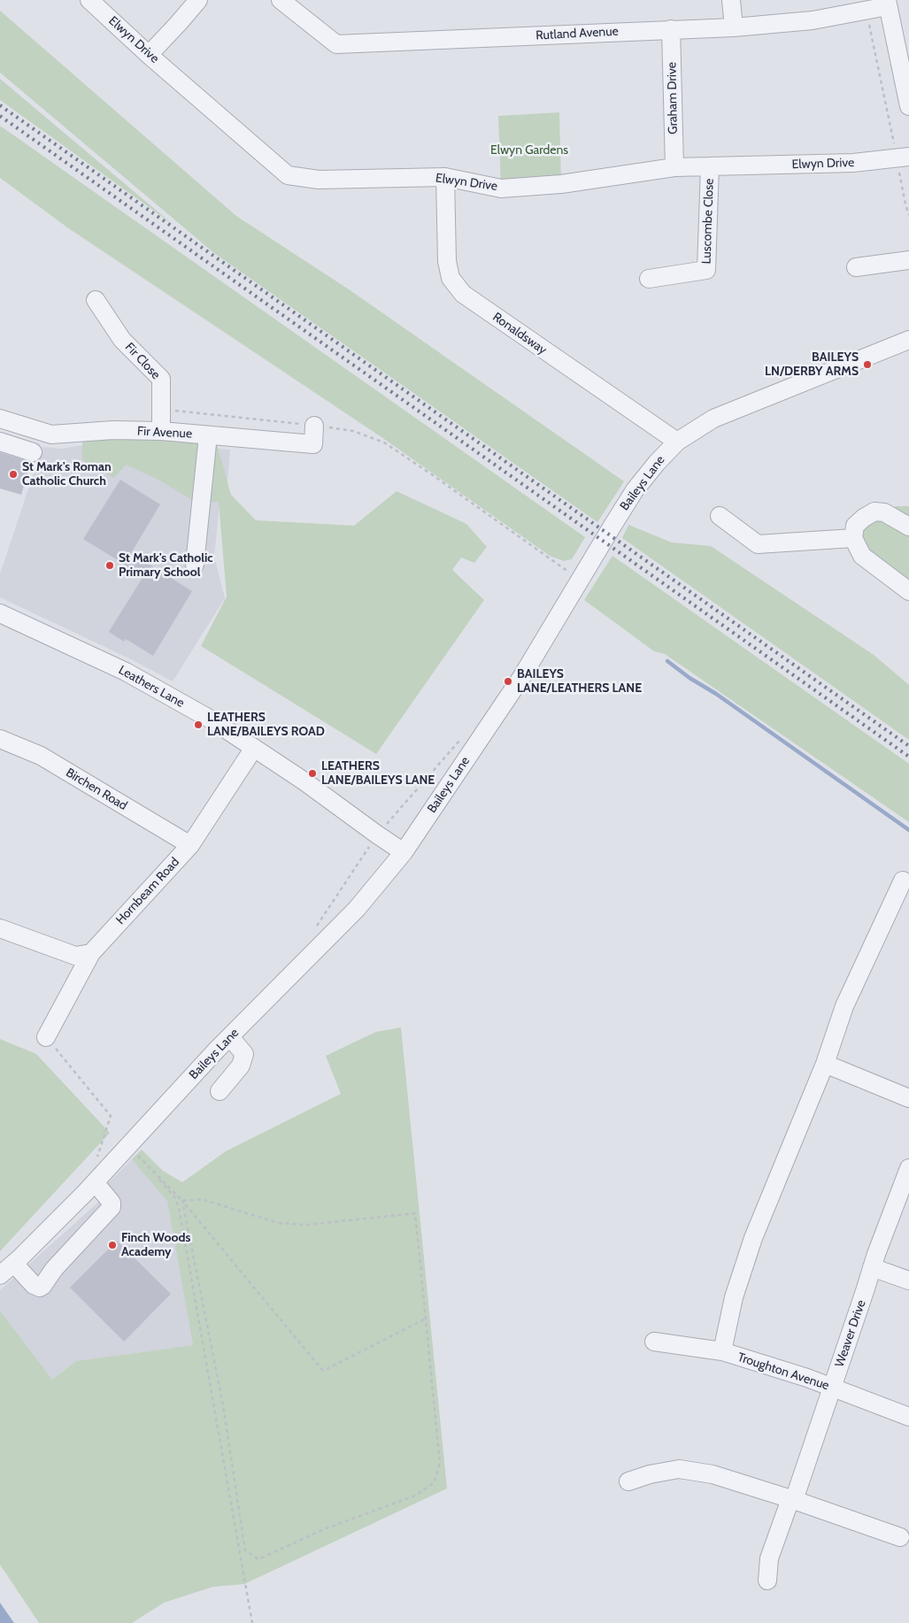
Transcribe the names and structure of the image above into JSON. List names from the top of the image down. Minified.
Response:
{"streets":{"street":["Rutland Avenue","Elwyn Drive","Graham Drive","Luscombe Close","Ronaldsway","Fir Close","Fir Avenue","Baileys Lane","Leathers Lane","Birchen Road","Hornbeam Road","Weaver Drive","Troughton Avenue"]},"crossings":[["Rutland Avenue","Graham Drive"],["Elwyn Drive","Graham Drive"],["Elwyn Drive","Luscombe Close"],["Elwyn Drive","Ronaldsway"],["Ronaldsway","Baileys Lane"],["Fir Close","Fir Avenue"],["Baileys Lane","Leathers Lane"],["Leathers Lane","Hornbeam Road"],["Birchen Road","Hornbeam Road"],["Weaver Drive","Troughton Avenue"]],"parks":["Elwyn Gardens"],"places":["BAILEYS LN/DERBY ARMS","St Mark's Roman Catholic Church","St Mark's Catholic Primary School","BAILEYS LANE/LEATHERS LANE","LEATHERS LANE/BAILEYS ROAD","LEATHERS LANE/BAILEYS LANE","Finch Woods Academy"]}
